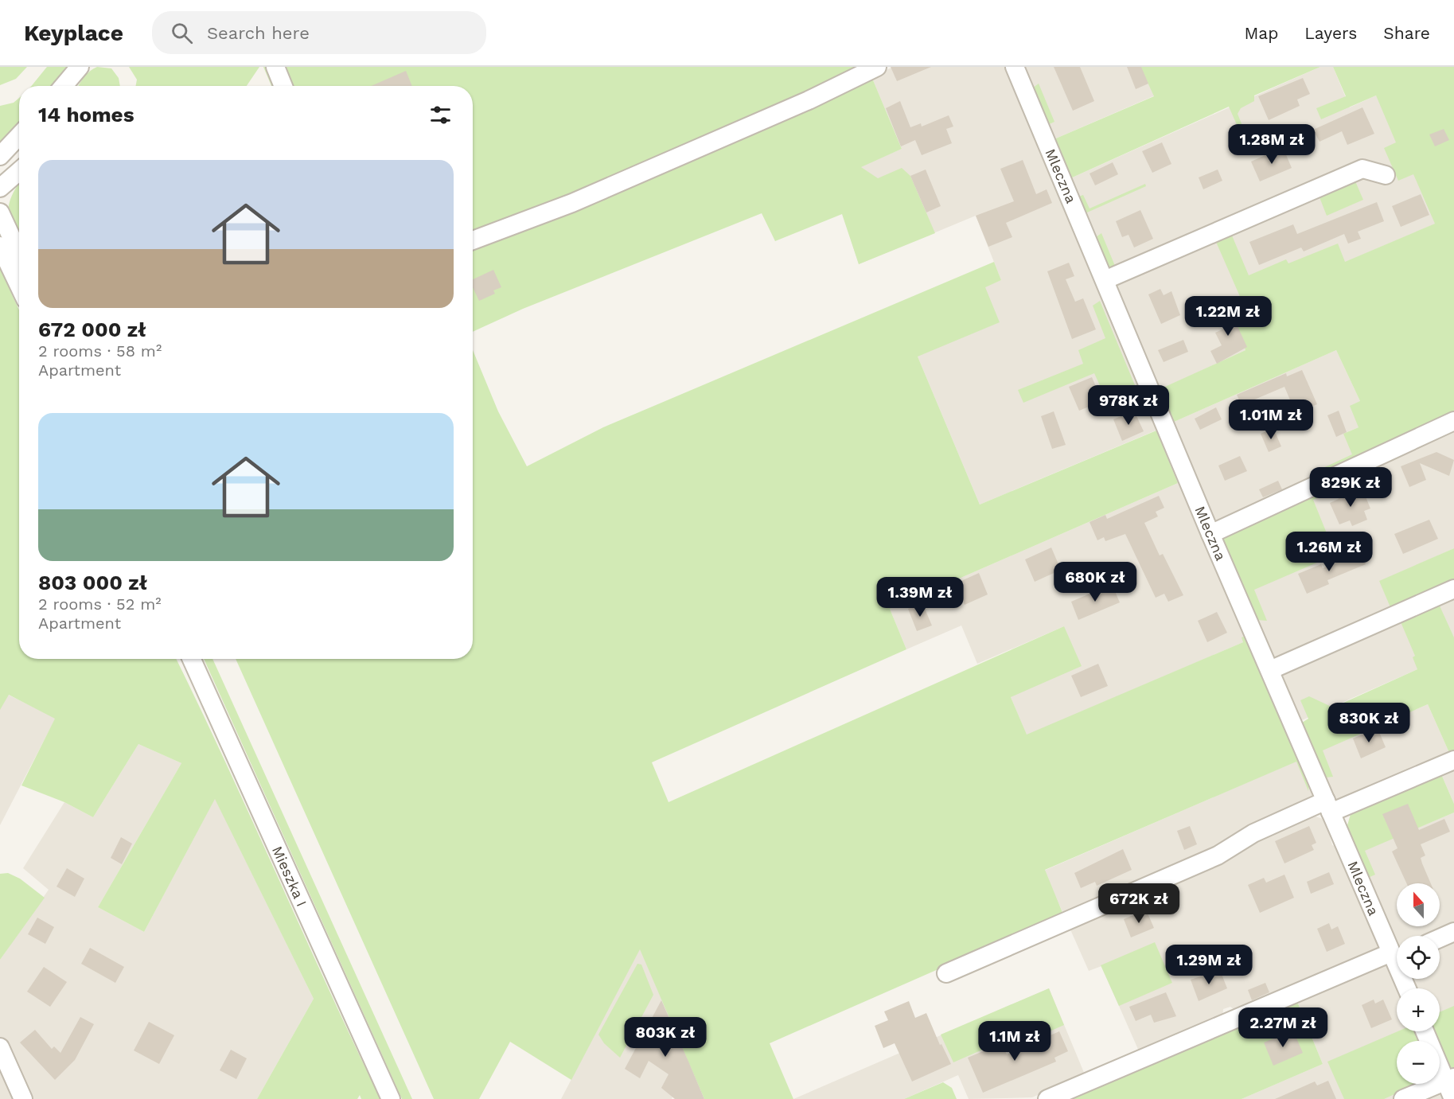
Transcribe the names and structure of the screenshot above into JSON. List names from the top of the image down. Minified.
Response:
{"streets":{"street":["Mleczna","Mieszka I"]},"north":"top","page":{"header":"Keyplace","search":"Search here","nav":["Map","Layers","Share"],"heading":"14 homes","price":["1.28M zł","1.22M zł","978K zł","1.01M zł","829K zł","1.26M zł","680K zł","1.39M zł","830K zł","672K zł","1.29M zł","2.27M zł","803K zł","1.1M zł"],"list":[{"name":"672 000 zł","note":"2 rooms · 58 m² · Apartment"},{"name":"803 000 zł","note":"2 rooms · 52 m² · Apartment"}],"map_buttons":["+","−"]}}
